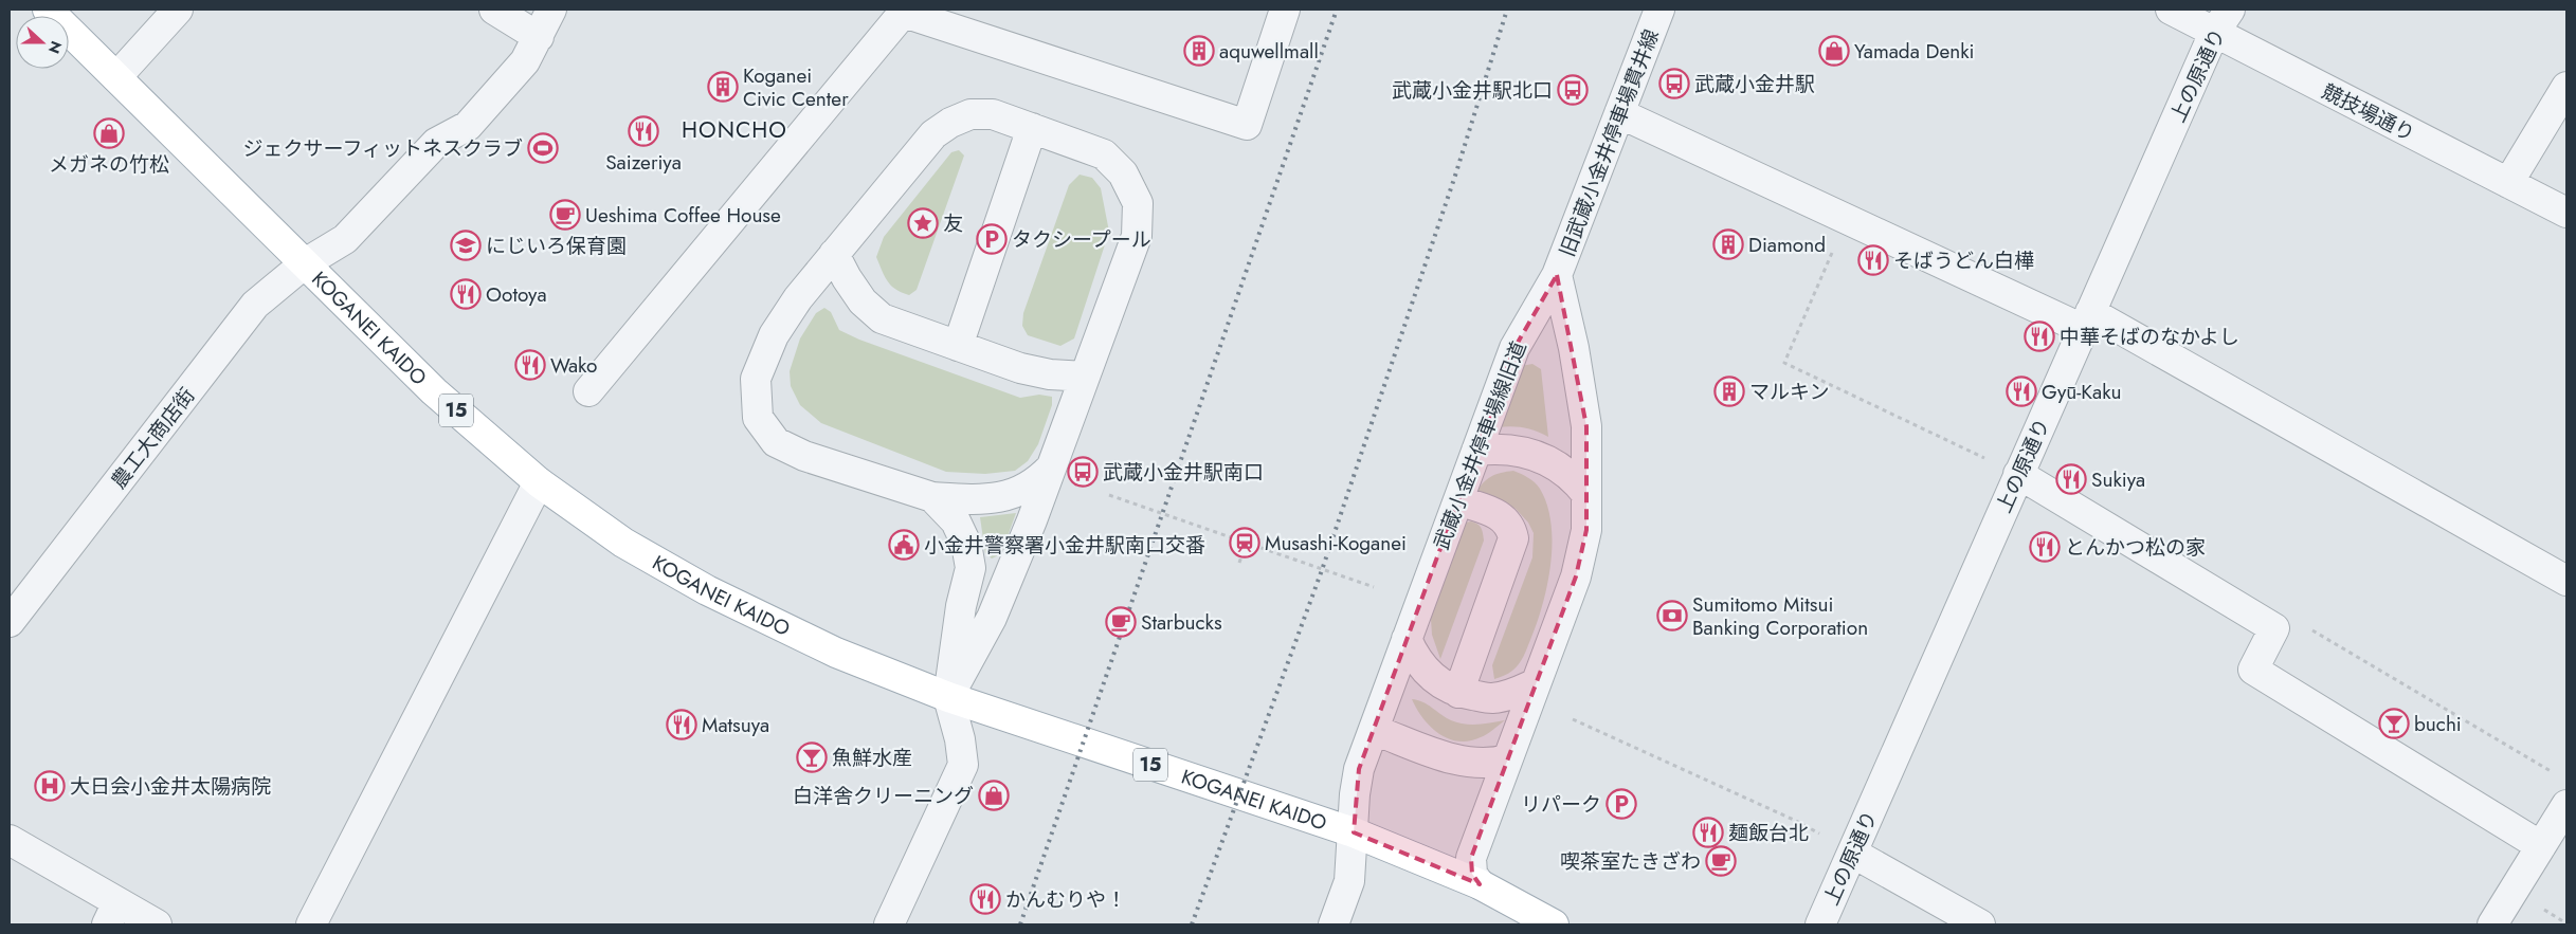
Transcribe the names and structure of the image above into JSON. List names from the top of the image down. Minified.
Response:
{"streets":{"main road":["KOGANEI KAIDO","15"],"street":["上の原通り","競技場通り","旧武蔵小金井停車場貫井線","農工大商店街","武蔵小金井停車場線旧道"]},"crossings":[["上の原通り","競技場通り"],["旧武蔵小金井停車場貫井線","武蔵小金井停車場線旧道"],["KOGANEI KAIDO","農工大商店街"],["KOGANEI KAIDO","武蔵小金井停車場線旧道"]],"districts":["HONCHO"],"places":{"building":["aquwellmall","Koganei Civic Center","Diamond","マルキン"],"shop":["Yamada Denki","メガネの竹松","白洋舎クリーニング"],"bus stop":["武蔵小金井駅","武蔵小金井駅北口","武蔵小金井駅南口"],"restaurant":["Saizeriya","そばうどん白樺","Ootoya","中華そばのなかよし","Wako","Gyū-Kaku","Sukiya","とんかつ松の家","Matsuya","麺飯台北","かんむりや！"],"sports":["ジェクサーフィットネスクラブ"],"cafe":["Ueshima Coffee House","Starbucks","喫茶室たきざわ"],"place":["友"],"parking":["タクシープール","リパーク"],"school or university":["にじいろ保育園"],"station":["Musashi-Koganei"],"public building":["小金井警察署小金井駅南口交番"],"bank":["Sumitomo Mitsui Banking Corporation"],"bar":["buchi","魚鮮水産"],"hospital":["大日会小金井太陽病院"]},"north":"right"}
